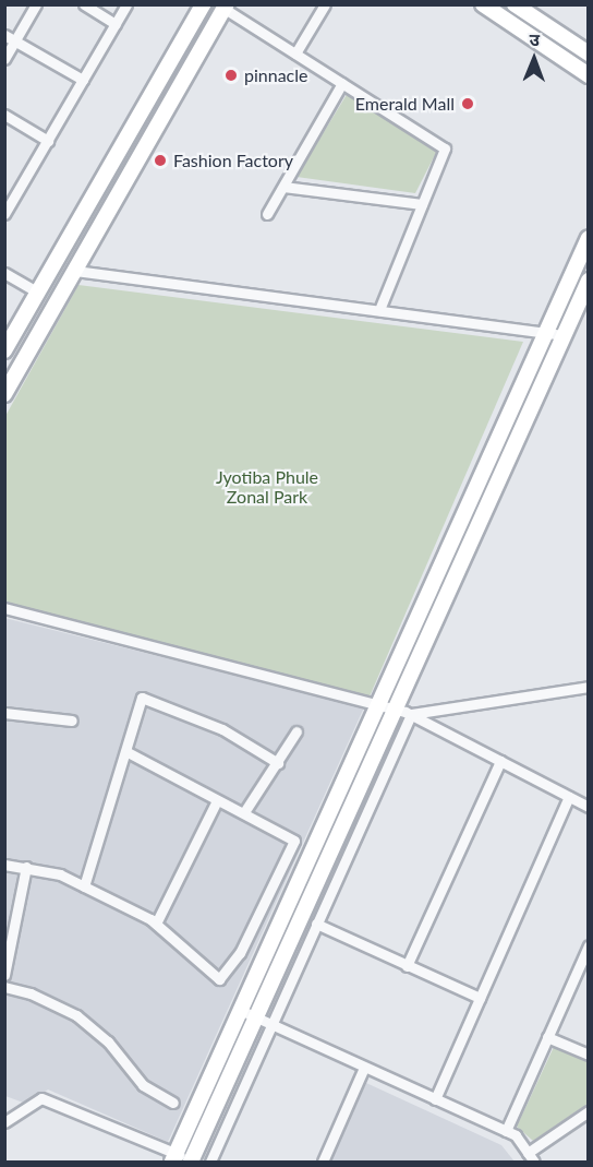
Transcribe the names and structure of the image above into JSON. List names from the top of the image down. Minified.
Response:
{"parks":["Jyotiba Phule Zonal Park"],"places":["pinnacle","Emerald Mall","Fashion Factory"],"north":"top"}
